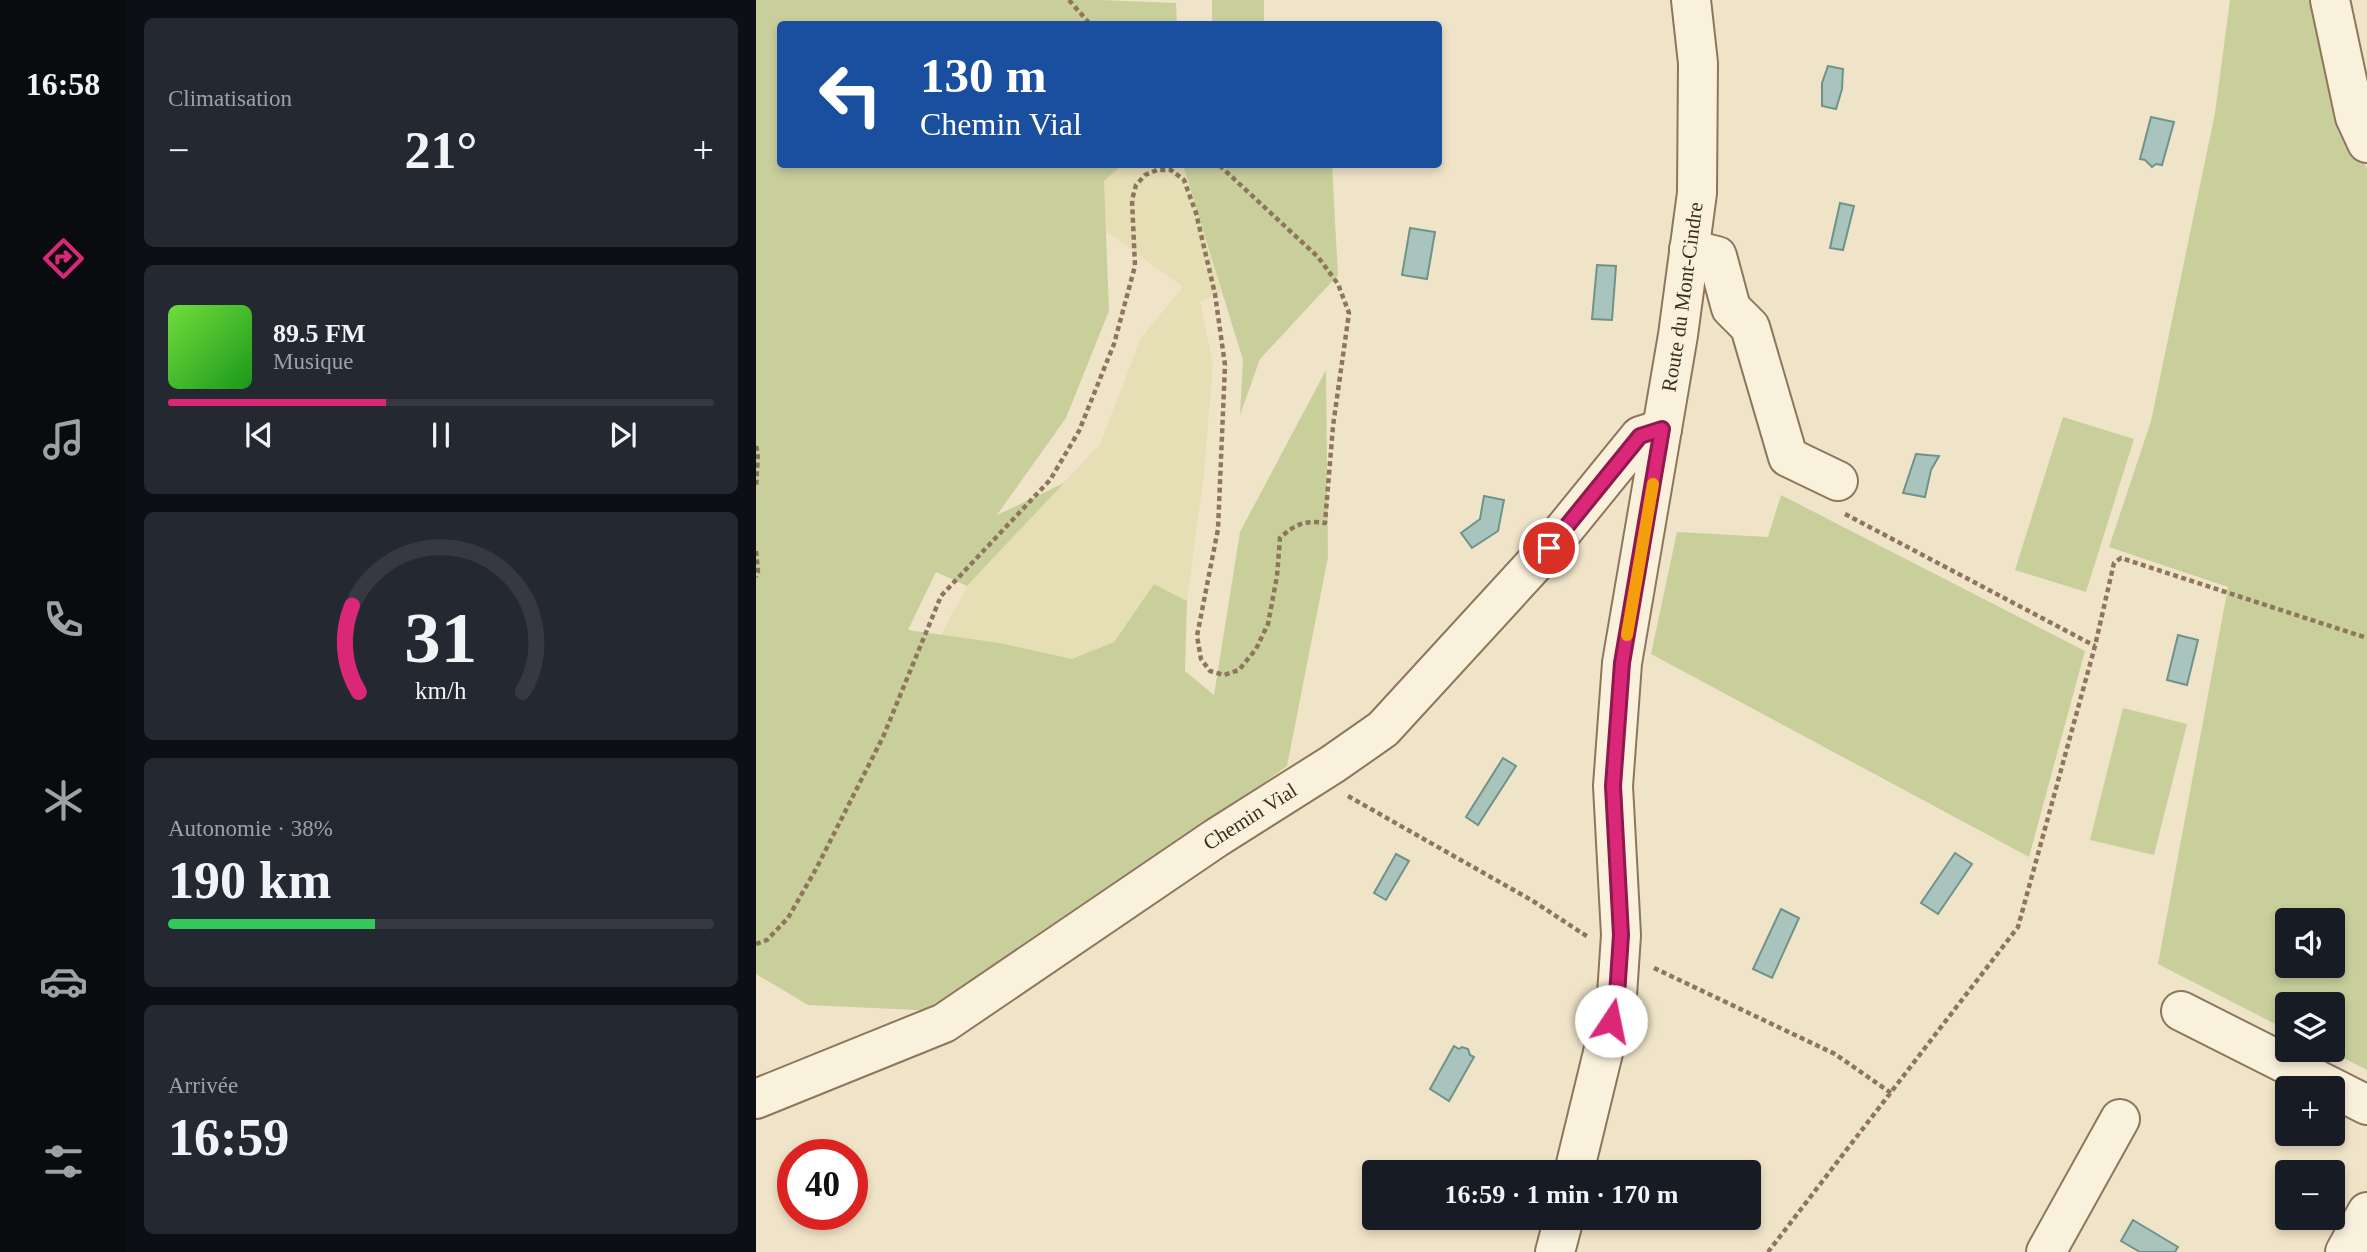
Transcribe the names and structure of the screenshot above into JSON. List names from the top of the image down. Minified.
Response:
{"streets":{"street":["Route du Mont-Cindre","Chemin Vial"]},"crossings":[["Route du Mont-Cindre","Chemin Vial"]],"page":{"tabs":"16:58","tile":["Climatisation",["Autonomie · 38%","190 km"],["Arrivée","16:59"]],"turn":["130 m","Chemin Vial"],"heat":["−","21°","+"],"song":["89.5 FM","Musique"],"map_buttons":["+","−"],"limit":"40","trip":"16:59 · 1 min · 170 m","gauge":["31","km/h"]}}
